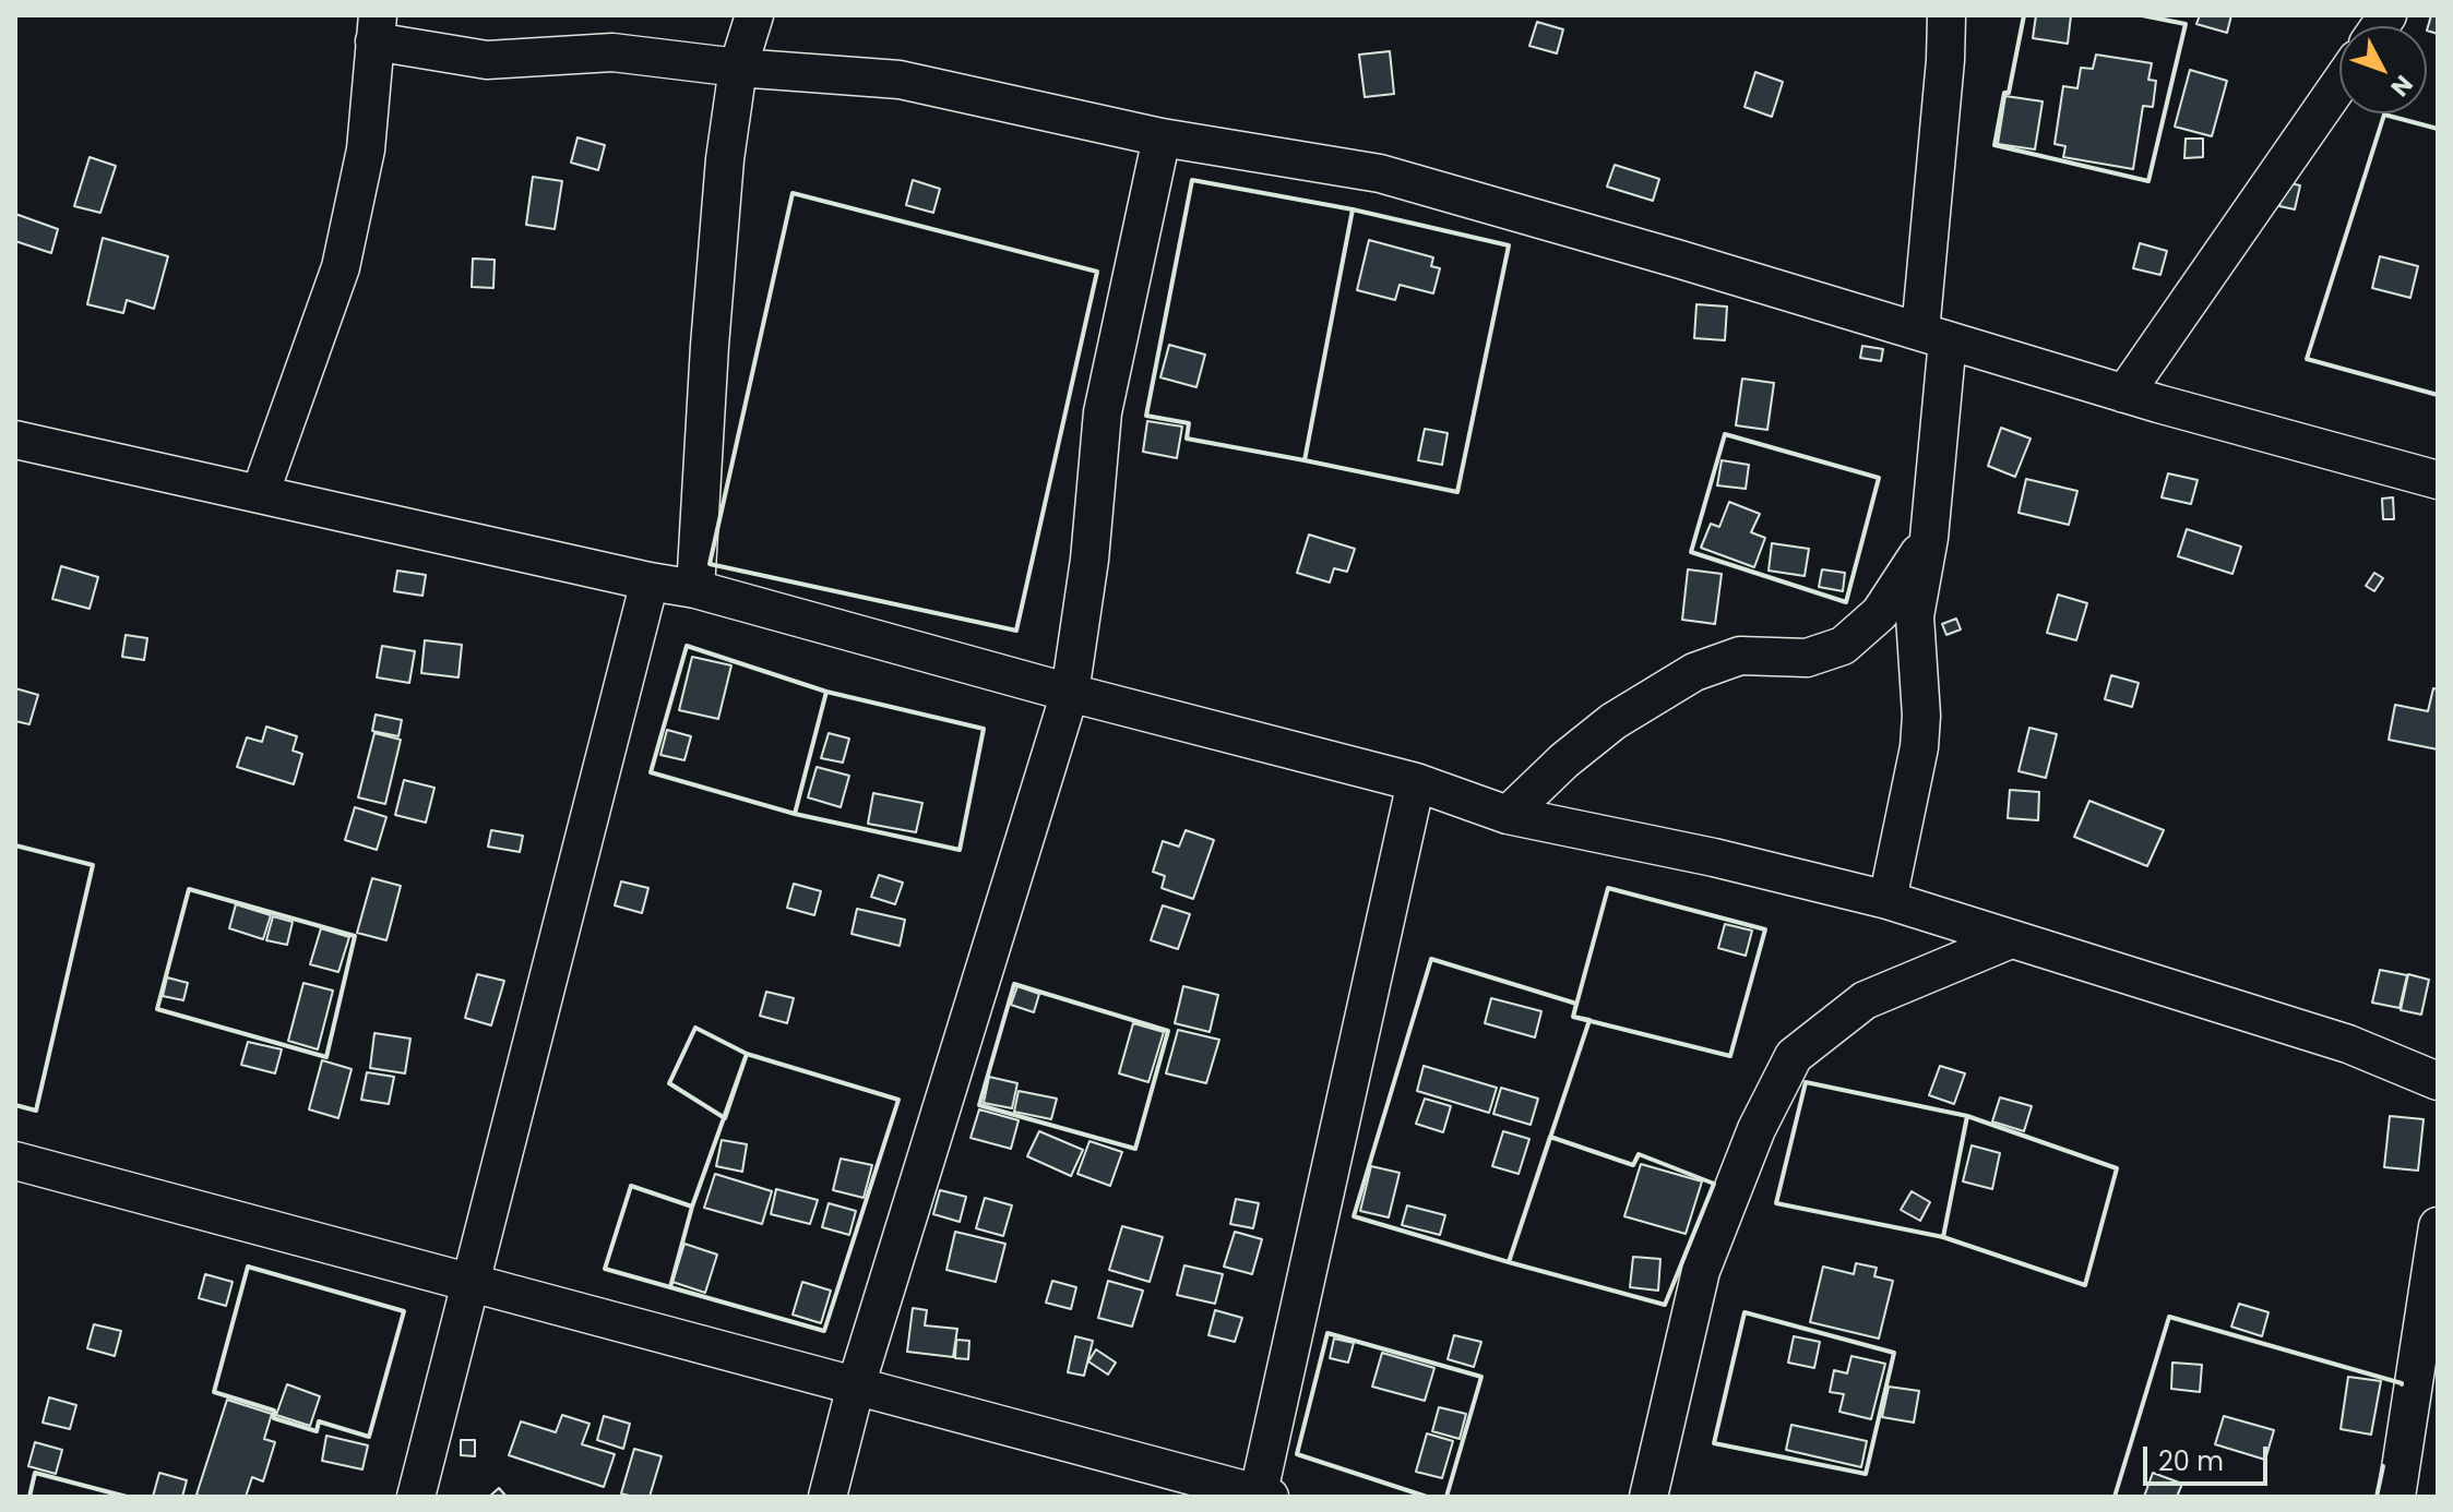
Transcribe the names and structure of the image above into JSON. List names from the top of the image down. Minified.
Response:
{"scale_bar":"20 m","north":"bottom right"}
